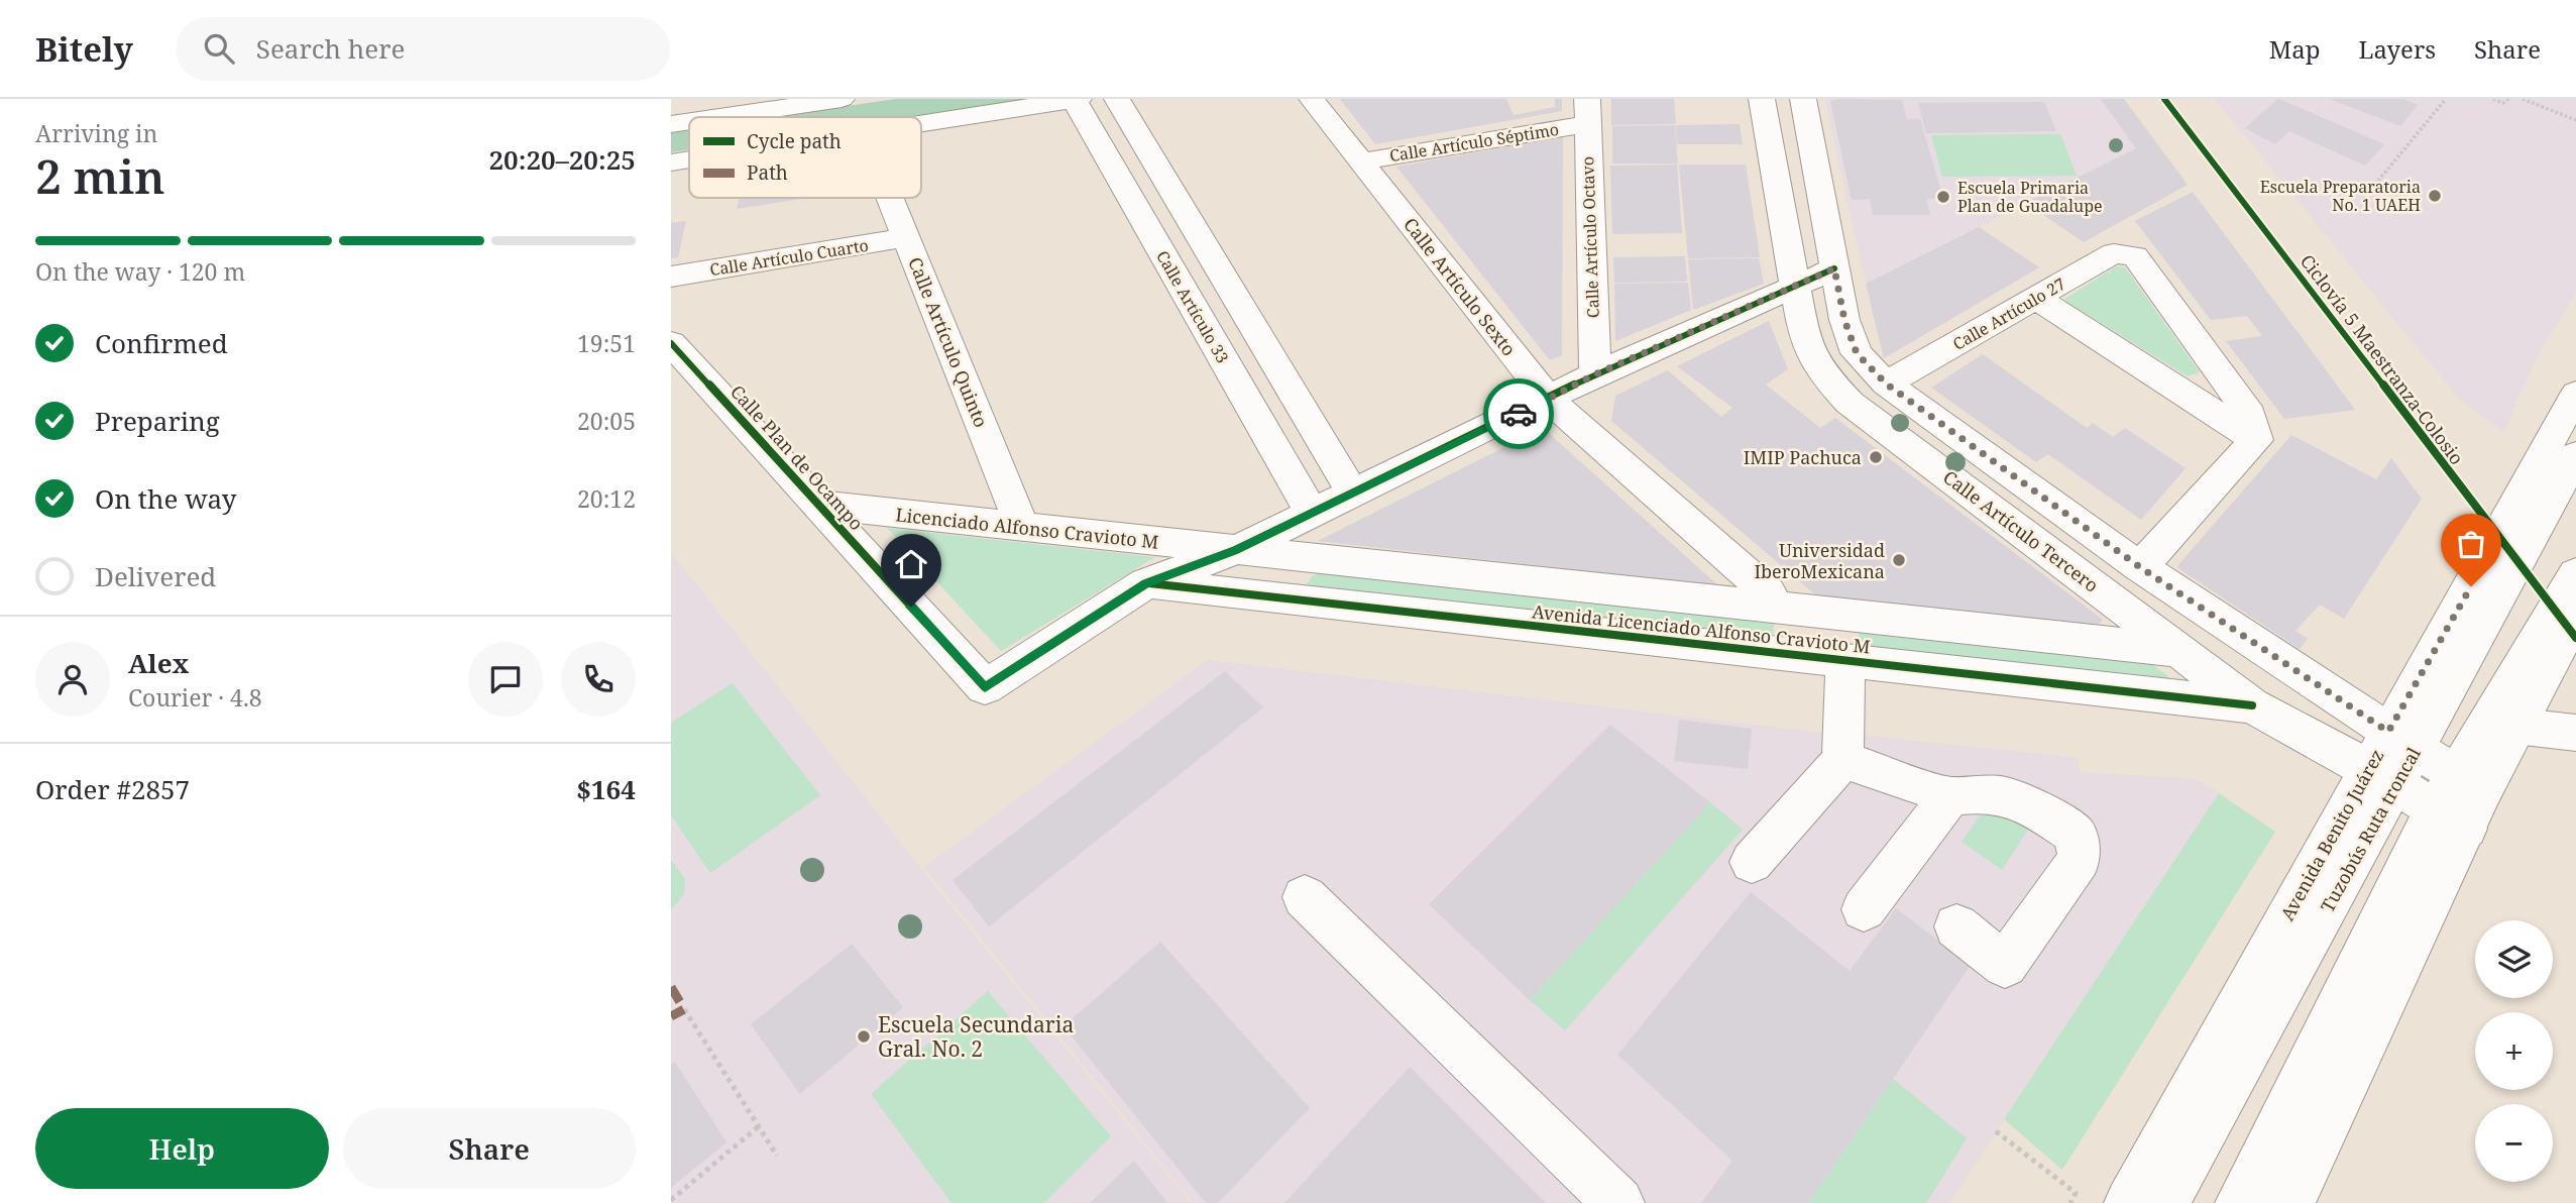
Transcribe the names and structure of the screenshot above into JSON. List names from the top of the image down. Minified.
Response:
{"streets":{"street":["Calle Artículo Séptimo","Calle Artículo Octavo","Calle Artículo Cuarto","Calle Artículo Sexto","Calle Artículo 33","Calle Artículo 27","Calle Artículo Quinto","Calle Plan de Ocampo","Licenciado Alfonso Cravioto M","Calle Artículo Tercero","Avenida Licenciado Alfonso Cravioto M","Tuzobús Ruta troncal","Avenida Benito Juárez"],"cycle path":["Ciclovía 5 Maestranza-Colosio"]},"crossings":[["Calle Artículo Séptimo","Calle Artículo Octavo"],["Calle Artículo Séptimo","Calle Artículo Sexto"],["Calle Artículo Cuarto","Calle Artículo Quinto"],["Calle Artículo Sexto","Avenida Licenciado Alfonso Cravioto M"],["Calle Artículo 27","Calle Artículo Tercero"],["Calle Artículo Quinto","Licenciado Alfonso Cravioto M"],["Calle Plan de Ocampo","Licenciado Alfonso Cravioto M"],["Calle Plan de Ocampo","Avenida Licenciado Alfonso Cravioto M"],["Licenciado Alfonso Cravioto M","Avenida Licenciado Alfonso Cravioto M"],["Calle Artículo Tercero","Avenida Licenciado Alfonso Cravioto M"],["Calle Artículo Tercero","Tuzobús Ruta troncal"],["Calle Artículo Tercero","Avenida Benito Juárez"],["Tuzobús Ruta troncal","Avenida Benito Juárez"]],"places":["Escuela Preparatoria No. 1 UAEH","Escuela Primaria Plan de Guadalupe","IMIP Pachuca","Universidad IberoMexicana","Escuela Secundaria Gral. No. 2"],"legend":["Cycle path","Path"],"page":{"header":"Bitely","search":"Search here","nav":["Map","Layers","Share"],"heading":["2 min","Arriving in","20:20–20:25"],"panel":["Alex","Courier · 4.8","Order #2857","$164"],"bar":"On the way · 120 m","list":[["Confirmed","19:51"],["Preparing","20:05"],["On the way","20:12"],"Delivered"],"map_buttons":["+","−"],"buttons":["Help","Share"]}}
